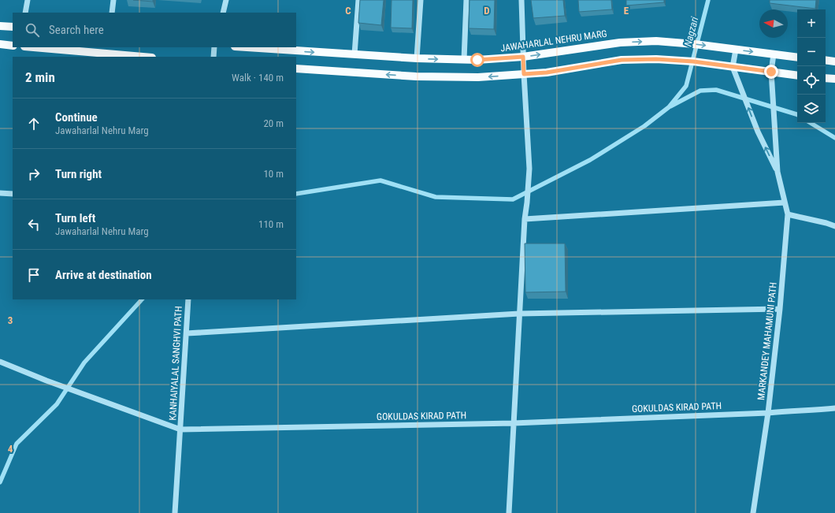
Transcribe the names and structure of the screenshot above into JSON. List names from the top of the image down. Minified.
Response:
{"streets":{"main road":["JAWAHARLAL NEHRU MARG"],"street":["MARKANDEY MAHAMUNI PATH","KANHAIYALAL SANGHVI PATH","GOKULDAS KIRAD PATH"]},"crossings":[["JAWAHARLAL NEHRU MARG","MARKANDEY MAHAMUNI PATH"],["MARKANDEY MAHAMUNI PATH","GOKULDAS KIRAD PATH"],["KANHAIYALAL SANGHVI PATH","GOKULDAS KIRAD PATH"]],"water":["Nagzari"],"north":"left","page":{"map_buttons":["+","−"],"search":"Search here","heading":["2 min","Walk · 140 m"],"list":[["Continue","Jawaharlal Nehru Marg","20 m"],["Turn right","10 m"],["Turn left","Jawaharlal Nehru Marg","110 m"],"Arrive at destination"]},"grid":{"columns":["C","D","E"],"rows":["3","4"]}}
